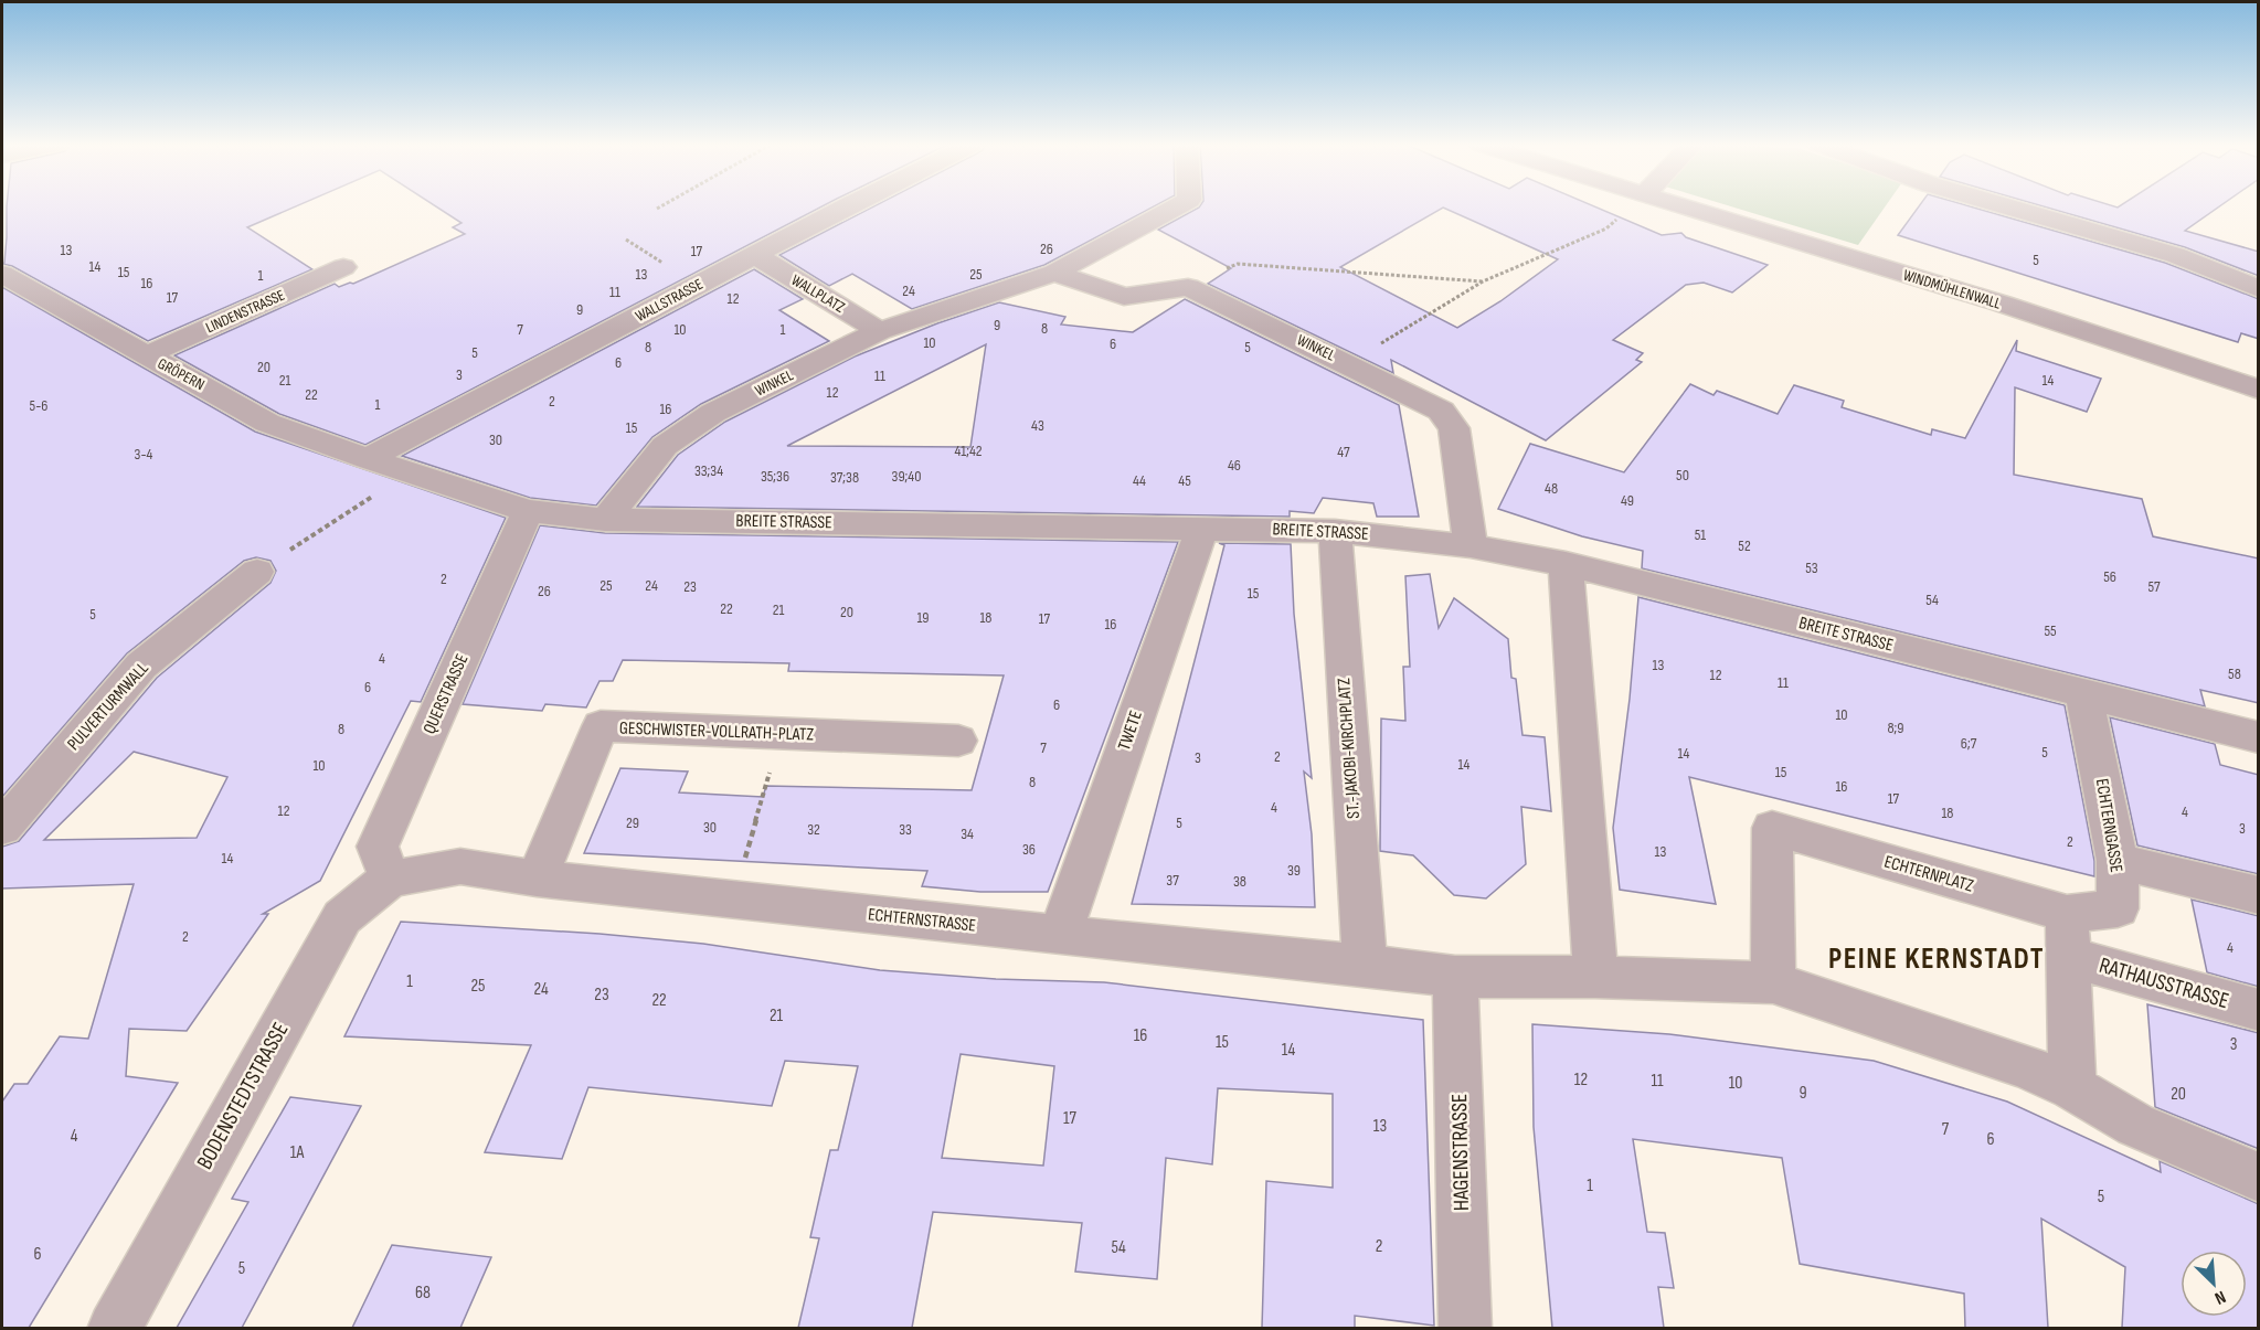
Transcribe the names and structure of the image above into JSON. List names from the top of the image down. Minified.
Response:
{"streets":{"street":["WINDMÜHLENWALL","WALLPLATZ","WALLSTRASSE","LINDENSTRASSE","WINKEL","GRÖPERN","BREITE STRASSE","QUERSTRASSE","PULVERTURMWALL","TWETE","GESCHWISTER-VOLLRATH-PLATZ","ST.-JAKOBI-KIRCHPLATZ","ECHTERNGASSE","ECHTERNPLATZ","ECHTERNSTRASSE","RATHAUSSTRASSE","BODENSTEDTSTRASSE","HAGENSTRASSE"]},"crossings":[["WALLPLATZ","WALLSTRASSE"],["WALLPLATZ","WINKEL"],["WALLSTRASSE","GRÖPERN"],["WALLSTRASSE","BREITE STRASSE"],["LINDENSTRASSE","GRÖPERN"],["WINKEL","BREITE STRASSE"],["GRÖPERN","BREITE STRASSE"],["BREITE STRASSE","QUERSTRASSE"],["BREITE STRASSE","TWETE"],["BREITE STRASSE","ST.-JAKOBI-KIRCHPLATZ"],["BREITE STRASSE","ECHTERNGASSE"],["QUERSTRASSE","ECHTERNSTRASSE"],["QUERSTRASSE","BODENSTEDTSTRASSE"],["TWETE","ECHTERNSTRASSE"],["GESCHWISTER-VOLLRATH-PLATZ","ECHTERNSTRASSE"],["ST.-JAKOBI-KIRCHPLATZ","ECHTERNSTRASSE"],["ECHTERNGASSE","ECHTERNPLATZ"],["ECHTERNSTRASSE","BODENSTEDTSTRASSE"],["ECHTERNSTRASSE","HAGENSTRASSE"]],"districts":["PEINE KERNSTADT"],"house_numbers":["26","13","17","5","14","15","13","25","1","16","24","11","17","12","9","9","8","7","10","1","10","6","8","5","5","6","20","3","11","21","14","12","22","2","1","5-6","16","43","15","30","41;42","47","3-4","46","33;34","50","35;36","39;40","37;38","44","45","48","49","51","52","53","56","2","25","24","23","57","26","15","54","22","21","20","5","19","18","17","16","55","4","13","58","12","11","6","6","10","8;9","8","6;7","7","5","14","2","3","14","10","15","8","16","17","4","12","4","18","29","5","30","3","32","33","34","2","36","13","14","39","37","38","2","4","1","25","24","23","22","21","16","15","3","14","12","11","10","9","20","17","13","7","4","6","1A","1","5","2","54","6","5","68"],"north":"bottom right"}
